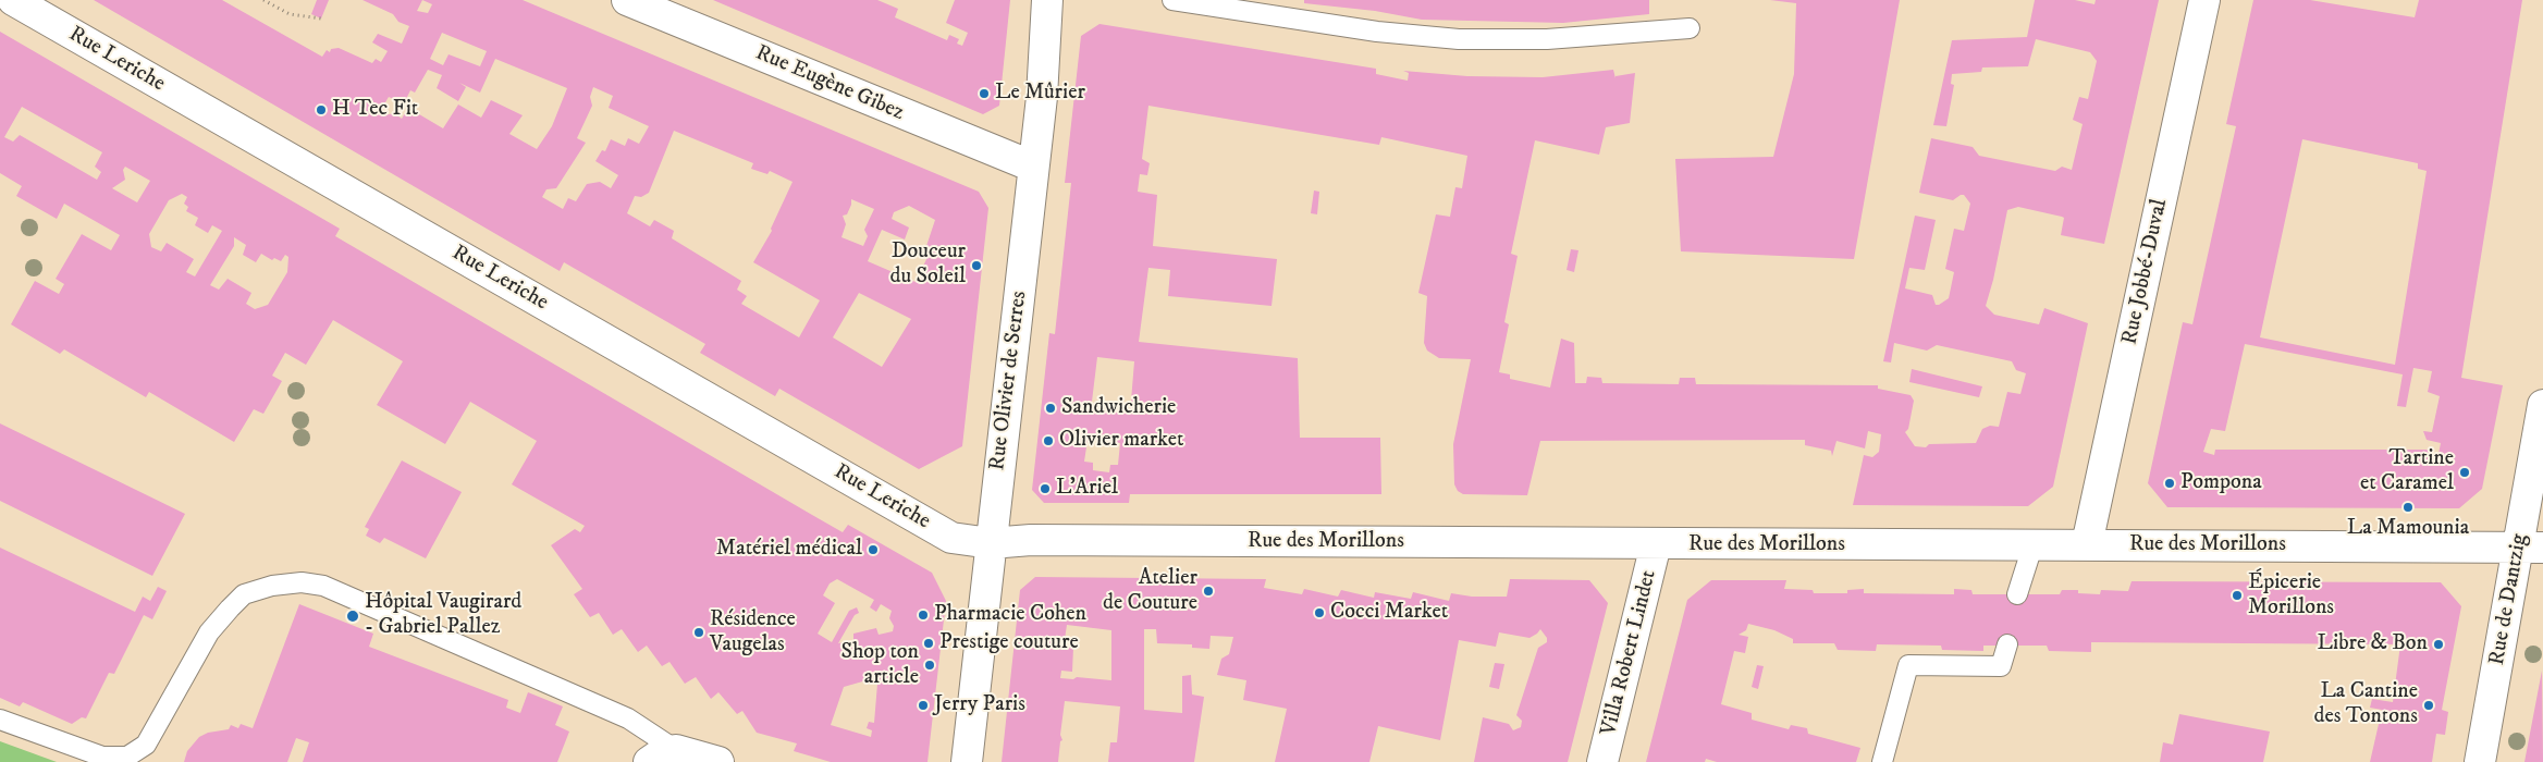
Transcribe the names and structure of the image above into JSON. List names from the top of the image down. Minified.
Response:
{"streets":{"street":["Rue Leriche","Rue Eugène Gibez","Rue Jobbé-Duval","Rue Olivier de Serres","Rue des Morillons","Rue de Dantzig","Villa Robert Lindet"]},"crossings":[["Rue Leriche","Rue Olivier de Serres"],["Rue Leriche","Rue des Morillons"],["Rue Eugène Gibez","Rue Olivier de Serres"],["Rue Jobbé-Duval","Rue des Morillons"],["Rue Olivier de Serres","Rue des Morillons"],["Rue des Morillons","Rue de Dantzig"],["Rue des Morillons","Villa Robert Lindet"]],"places":["Le Mûrier","H Tec Fit","Douceur du Soleil","Sandwicherie","Olivier market","Tartine et Caramel","Pompona","L'Ariel","La Mamounia","Matériel médical","Atelier de Couture","Épicerie Morillons","Cocci Market","Pharmacie Cohen","Hôpital Vaugirard - Gabriel Pallez","Résidence Vaugelas","Prestige couture","Libre & Bon","Shop ton article","Jerry Paris","La Cantine des Tontons"]}
